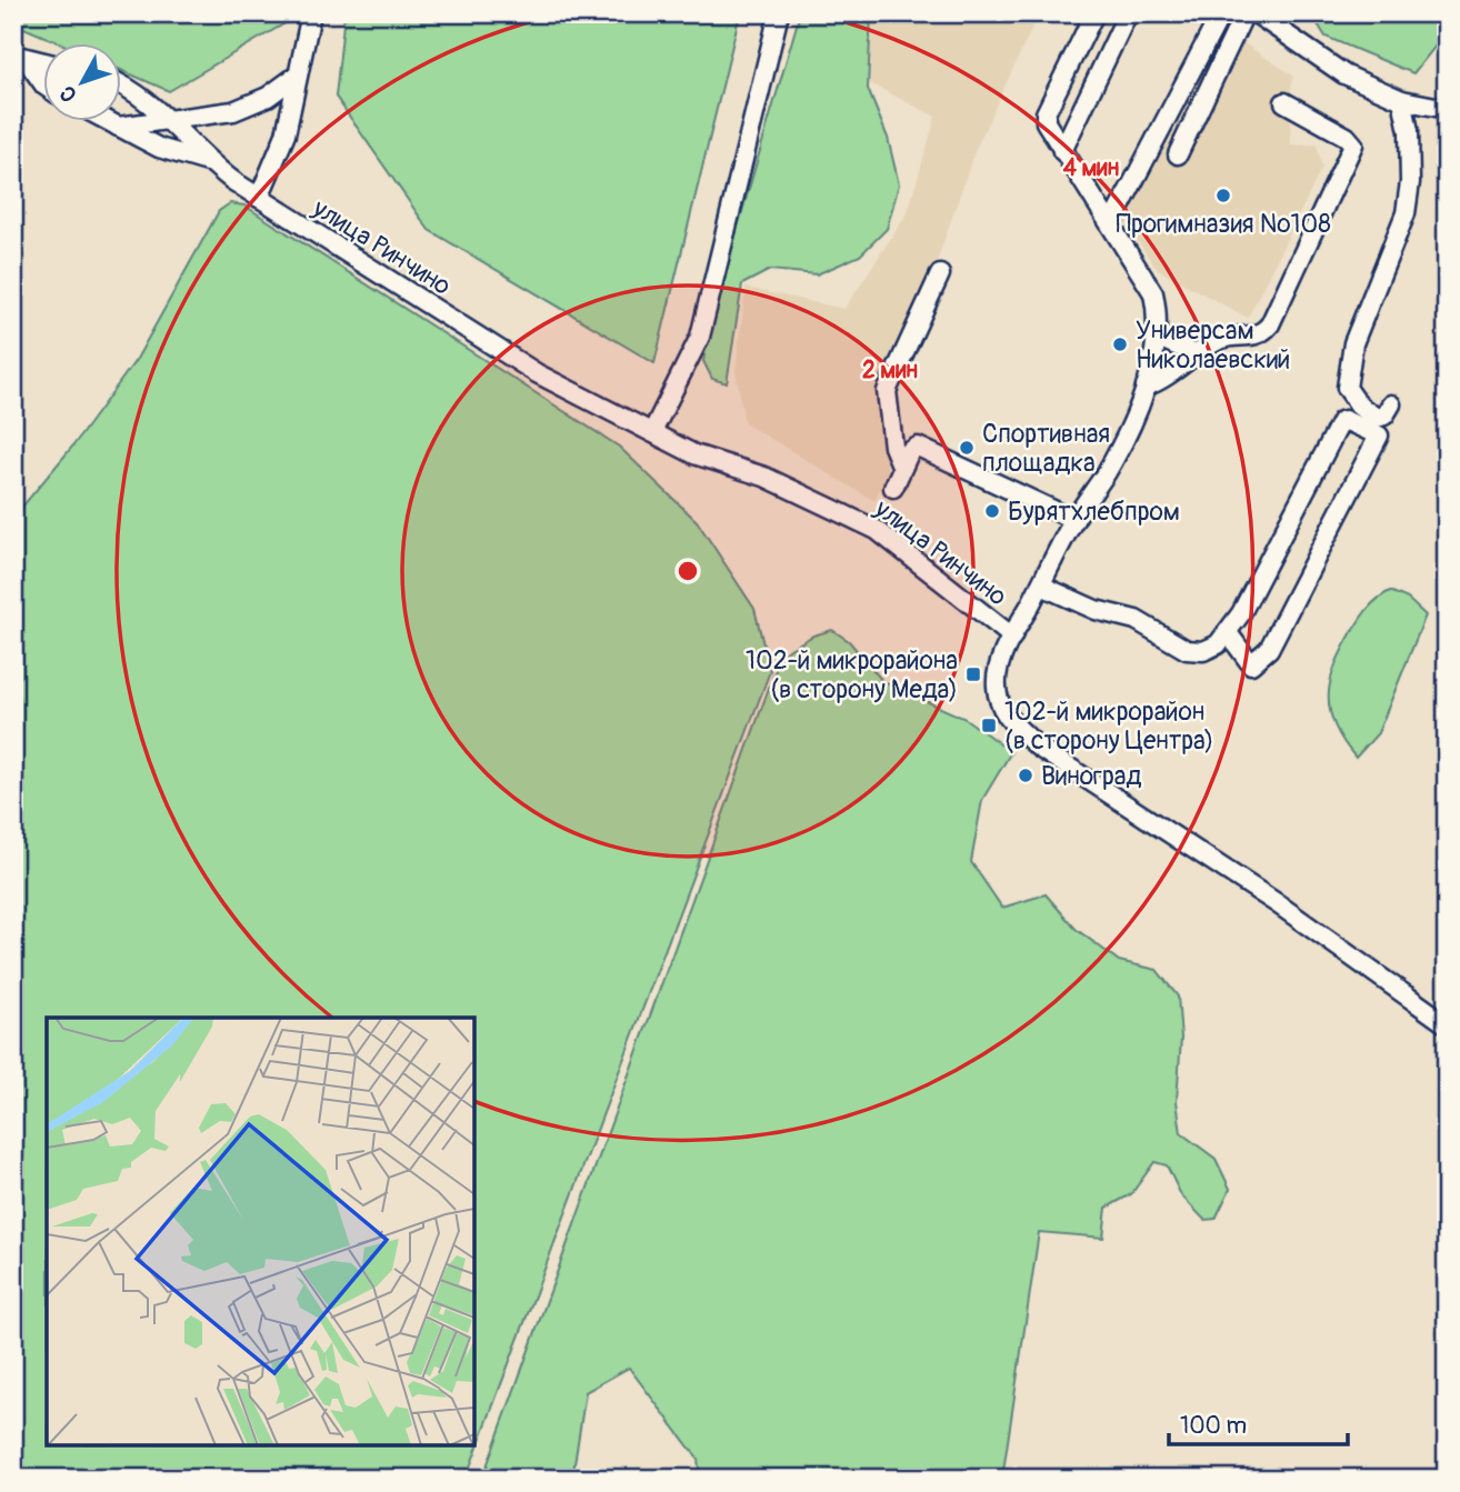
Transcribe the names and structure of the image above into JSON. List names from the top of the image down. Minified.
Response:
{"streets":{"street":["улица Ринчино"]},"places":{"other":["Прогимназия №108","Универсам Николаевский","Спортивная площадка","Бурятхлебпром","Виноград"],"transit":["102-й микрорайона (в сторону Меда)","102-й микрорайон (в сторону Центра)"]},"scale_bar":"100 m","north":"bottom left","rings":["4 мин","2 мин"]}
